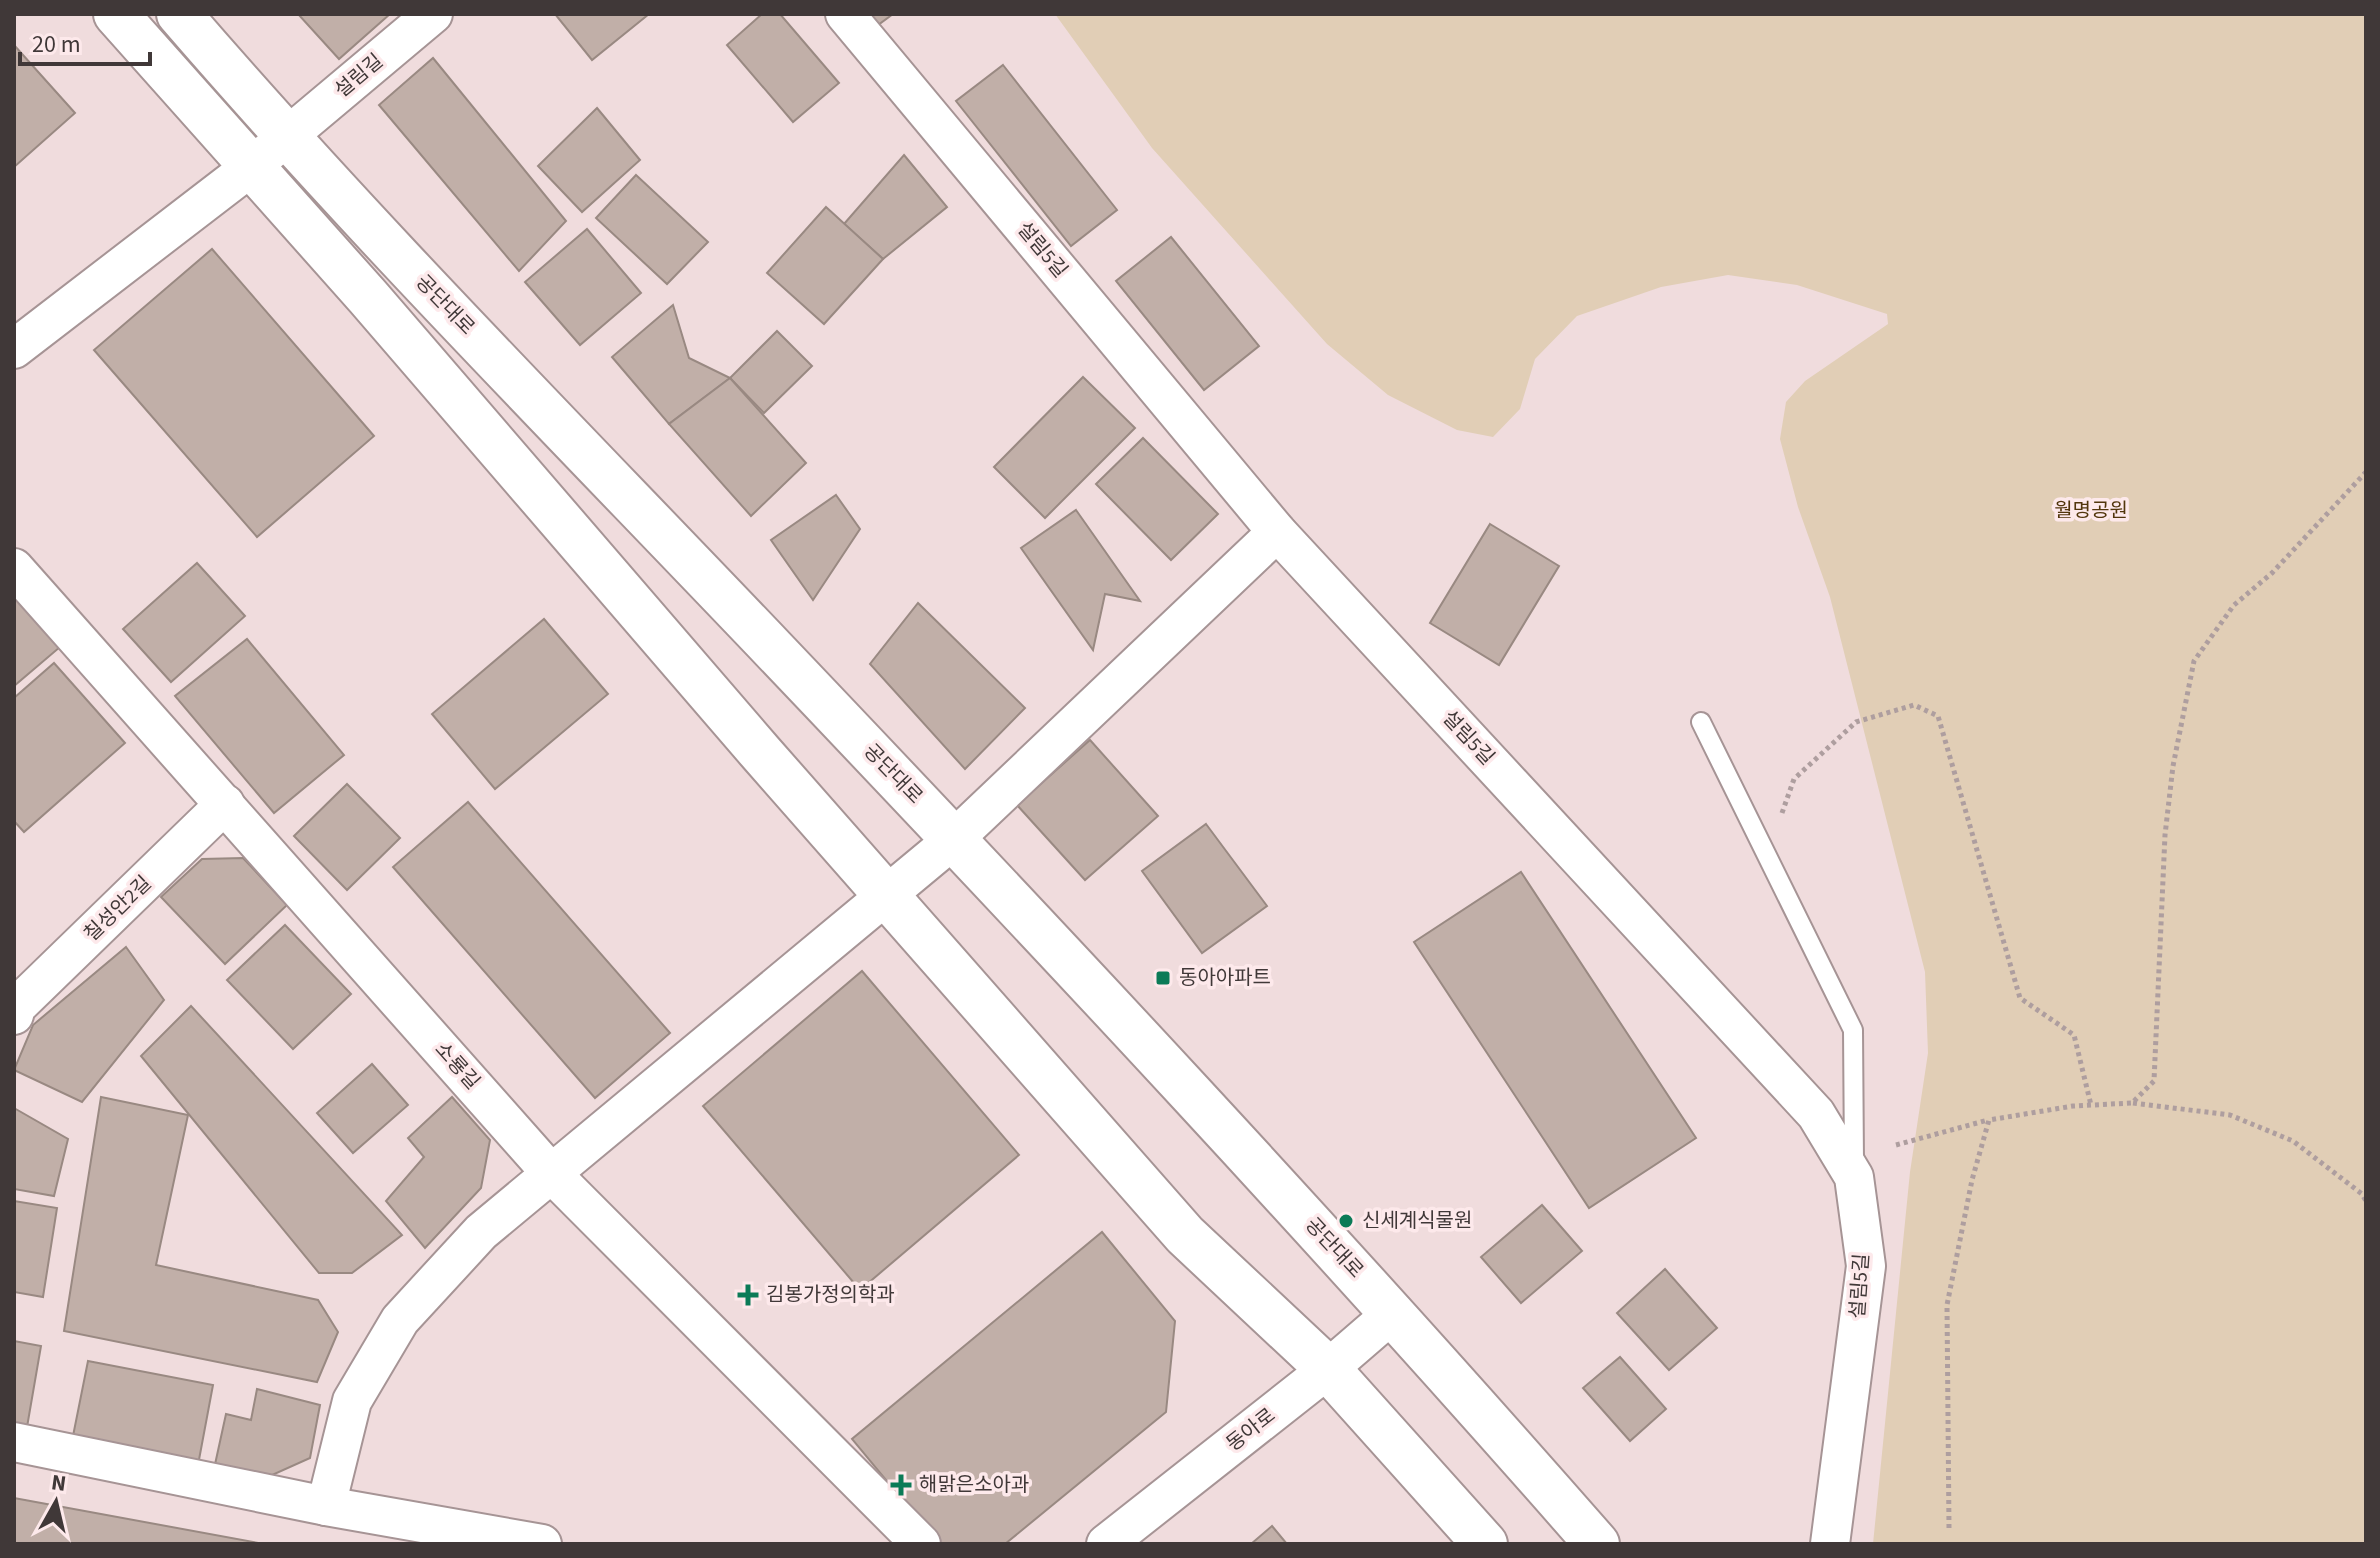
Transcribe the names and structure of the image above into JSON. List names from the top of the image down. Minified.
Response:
{"streets":{"street":["설림길","설림5길","공단대로","칠성안2길","소룡길","동아로"]},"crossings":[["설림길","공단대로"],["공단대로","동아로"],["칠성안2길","소룡길"]],"parks":["월명공원"],"places":{"transit":["동아아파트"],"other":["신세계식물원"],"health":["김봉가정의학과","해맑은소아과"]},"scale_bar":"20 m","north":"top"}
